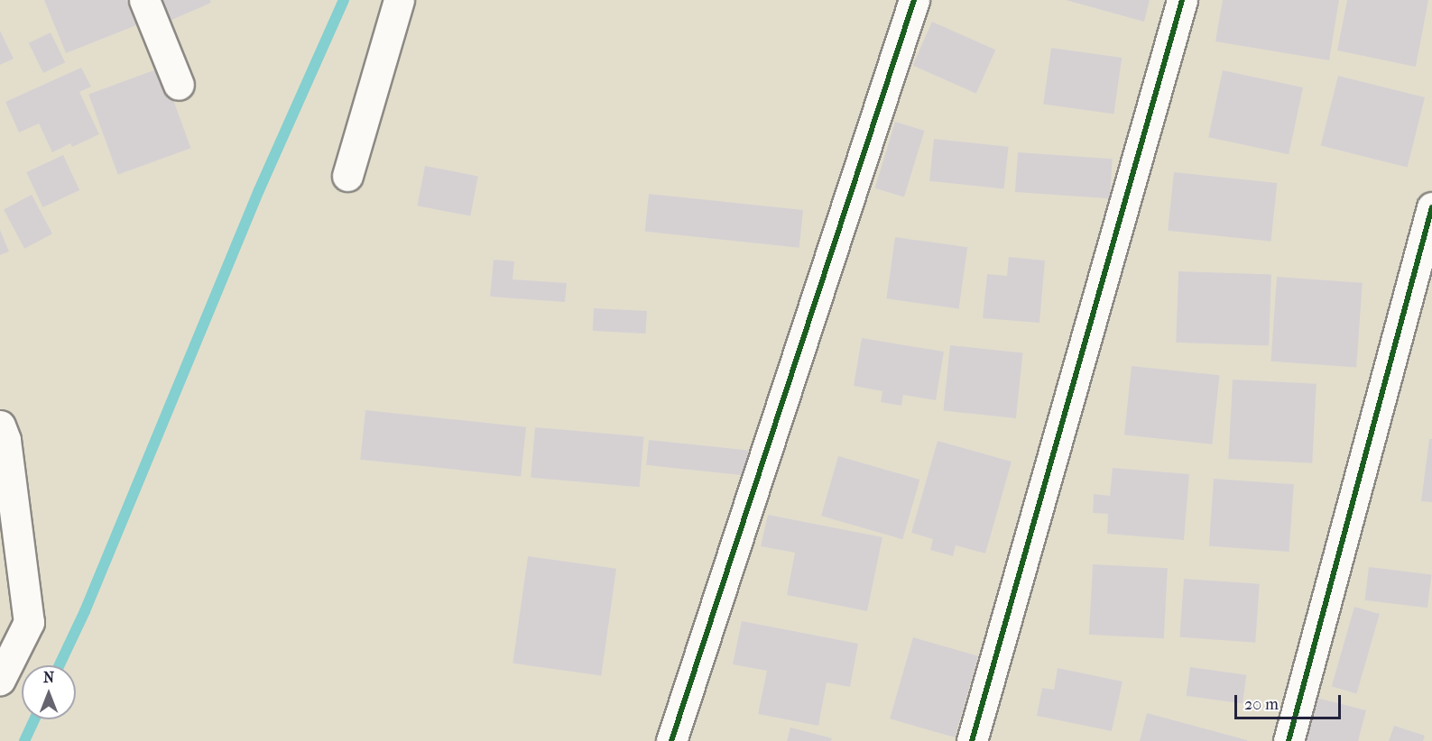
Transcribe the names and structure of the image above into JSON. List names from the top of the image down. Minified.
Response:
{"scale_bar":"20 m","north":"top"}
